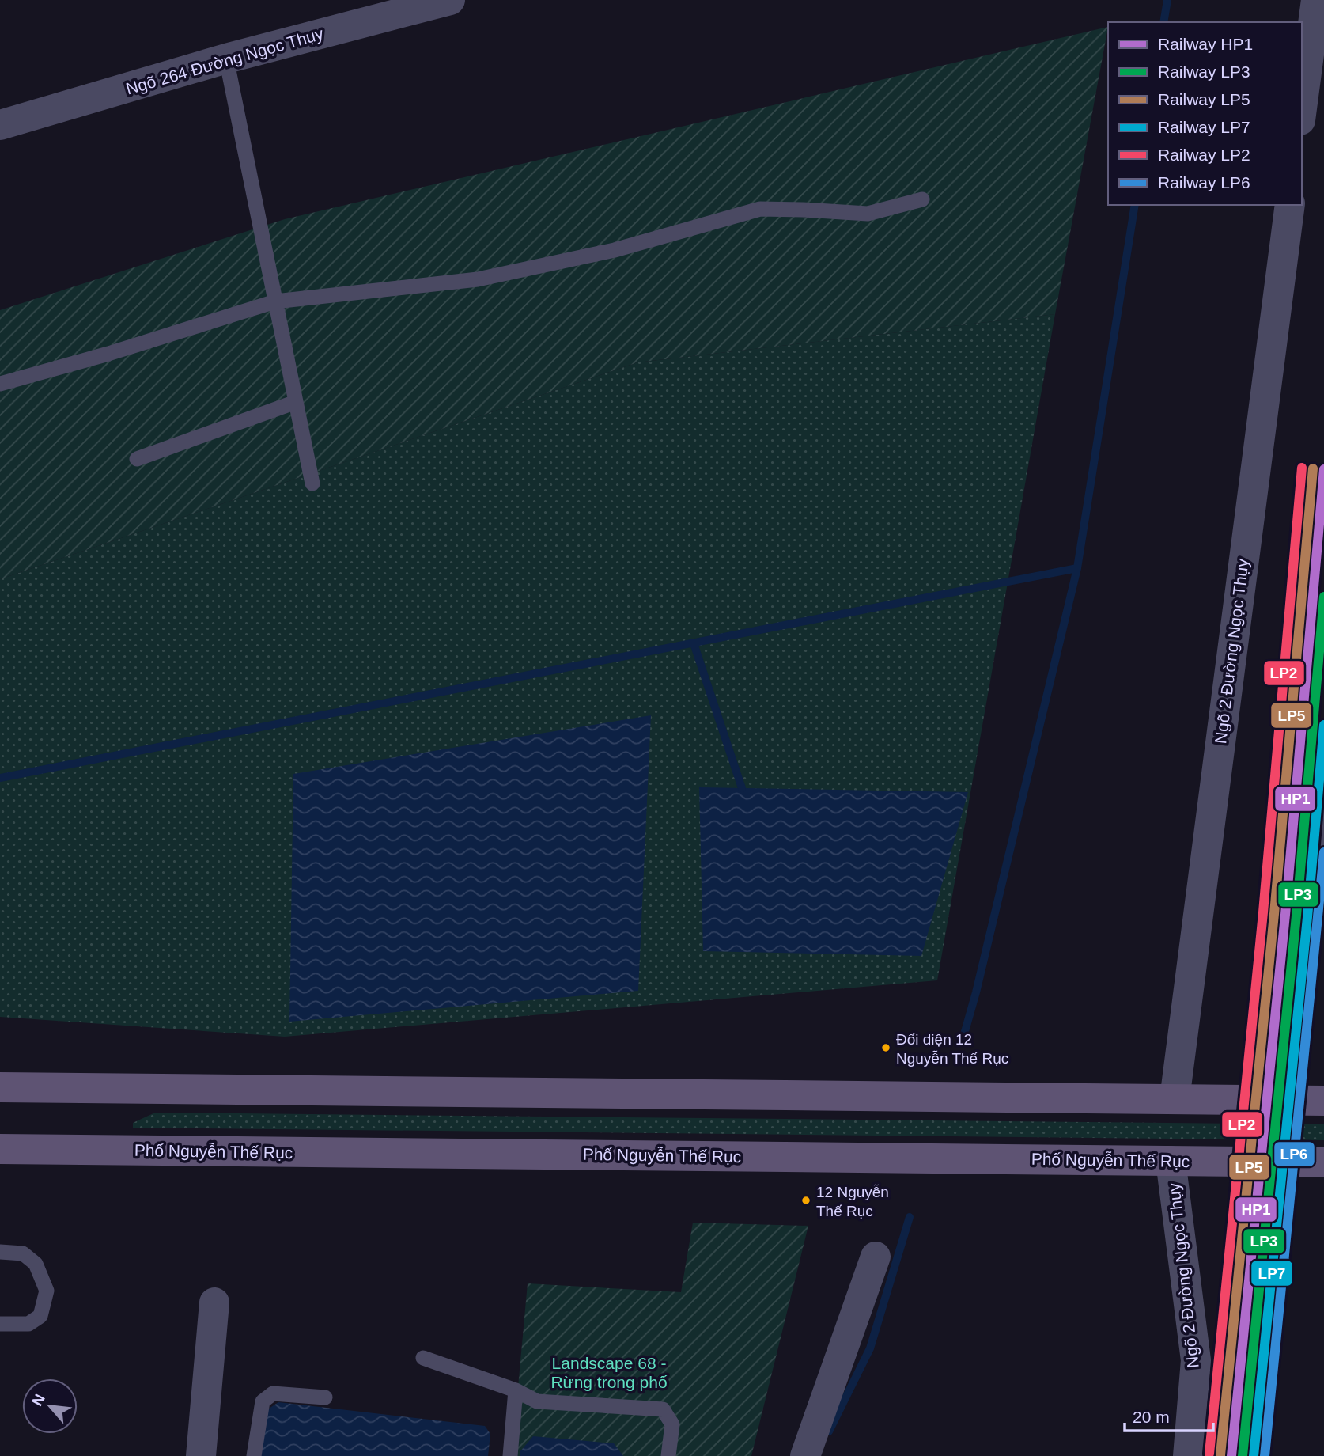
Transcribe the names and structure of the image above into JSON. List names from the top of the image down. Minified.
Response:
{"streets":{"main road":["Phố Nguyễn Thế Rục"],"street":["Ngõ 264 Đường Ngọc Thụy","Ngõ 2 Đường Ngọc Thụy"]},"crossings":[["Ngõ 2 Đường Ngọc Thụy","Phố Nguyễn Thế Rục"]],"parks":["Landscape 68 - Rừng trong phố"],"places":["Đối diện 12 Nguyễn Thế Rục","12 Nguyễn Thế Rục"],"lines":["rail line LP2","rail line LP5","rail line HP1","rail line LP3","rail line LP7","rail line LP6"],"legend":["Railway HP1","Railway LP3","Railway LP5","Railway LP7","Railway LP2","Railway LP6"],"scale_bar":"20 m","north":"top left"}
